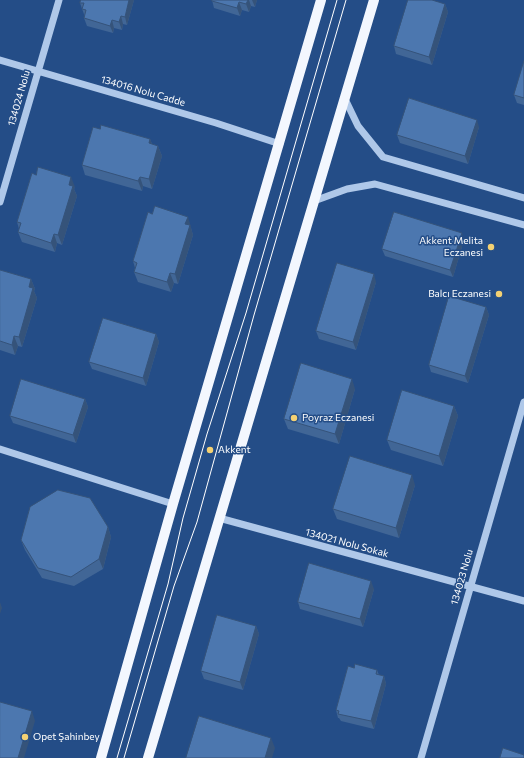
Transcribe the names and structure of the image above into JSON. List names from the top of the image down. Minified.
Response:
{"streets":{"street":["134016 Nolu Cadde","134024 Nolu","134021 Nolu Sokak","134023 Nolu"]},"crossings":[["134016 Nolu Cadde","134024 Nolu"],["134021 Nolu Sokak","134023 Nolu"]],"places":["Akkent Melita Eczanesi","Balcı Eczanesi","Poyraz Eczanesi","Akkent","Opet Şahinbey"]}
